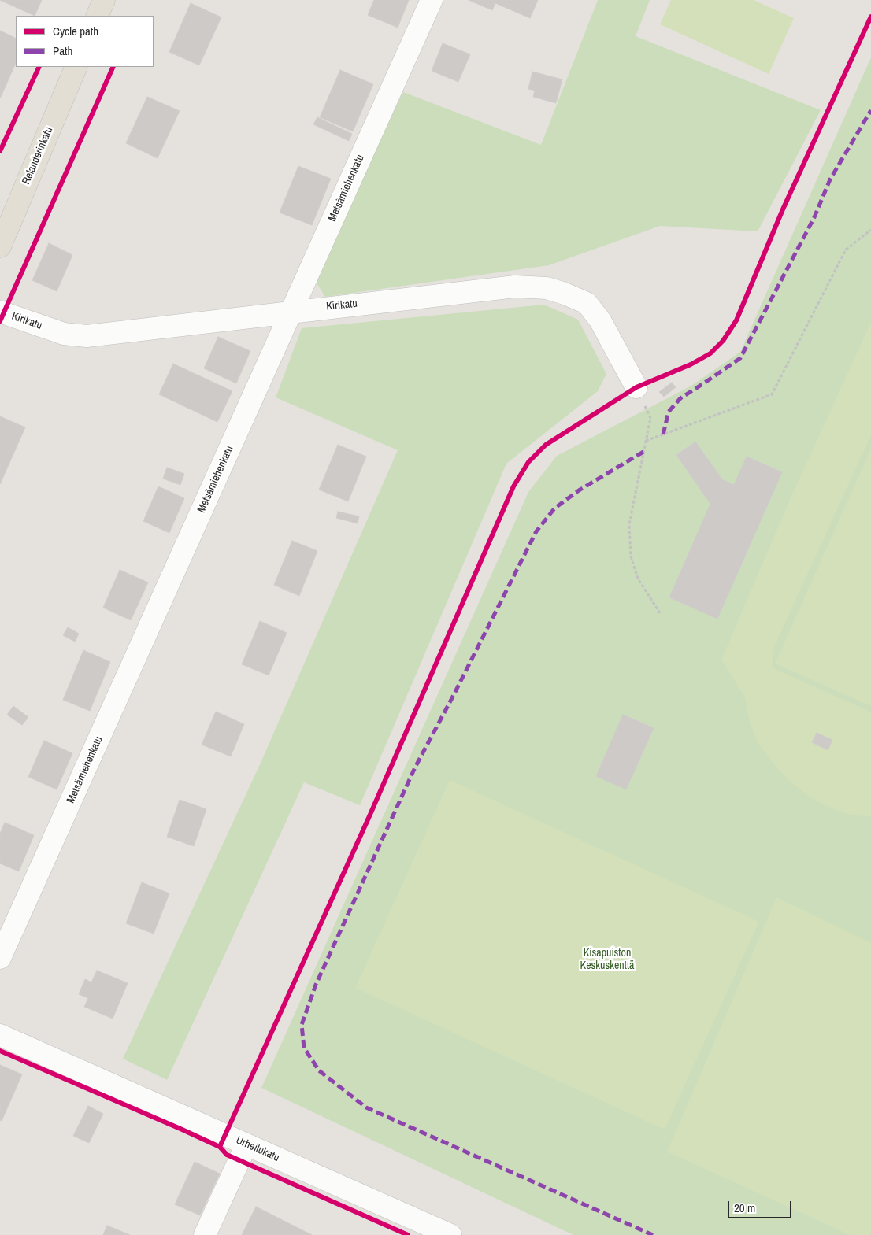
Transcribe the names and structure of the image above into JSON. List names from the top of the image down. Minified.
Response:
{"streets":{"main road":["Relanderinkatu"],"street":["Metsämiehenkatu","Kirikatu","Urheilukatu"]},"crossings":[["Metsämiehenkatu","Kirikatu"]],"parks":["Kisapuiston Keskuskenttä"],"legend":["Cycle path","Path"],"scale_bar":"20 m"}
